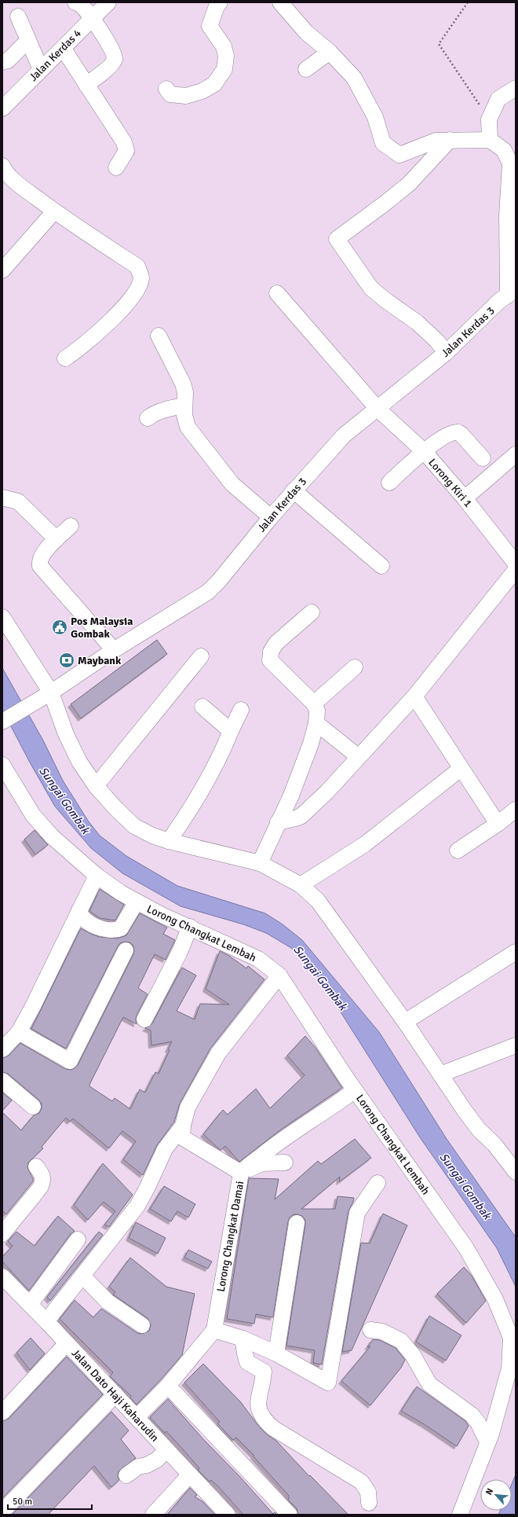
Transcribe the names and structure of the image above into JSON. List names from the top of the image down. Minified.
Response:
{"streets":{"street":["Jalan Kerdas 4","Jalan Kerdas 3","Lorong Kiri 1","Lorong Changkat Lembah","Lorong Changkat Damai","Jalan Dato Haji Kaharudin"]},"crossings":[["Jalan Kerdas 3","Lorong Kiri 1"],["Lorong Changkat Lembah","Lorong Changkat Damai"]],"water":["Sungai Gombak"],"places":{"public building":["Pos Malaysia Gombak"],"bank":["Maybank"]},"scale_bar":"50 m","north":"top left"}
